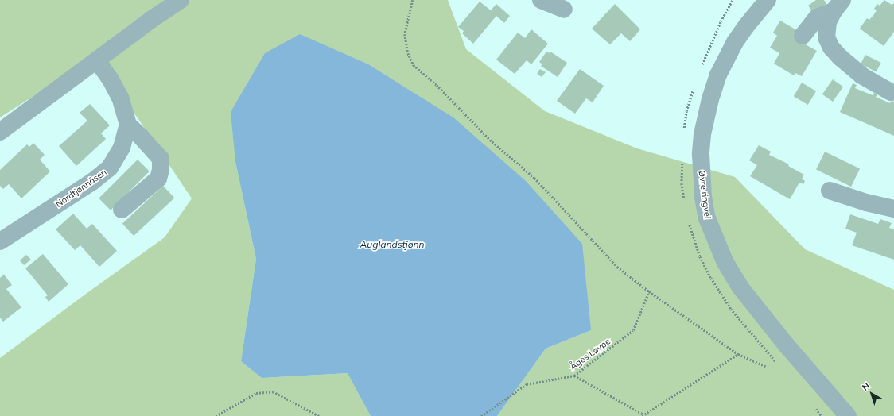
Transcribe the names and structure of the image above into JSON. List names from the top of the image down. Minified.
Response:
{"streets":{"street":["Nordtjønnåsen","Øvre ringvei"],"path":["Åges Løype"]},"water":["Auglandstjønn"],"north":"top left"}
